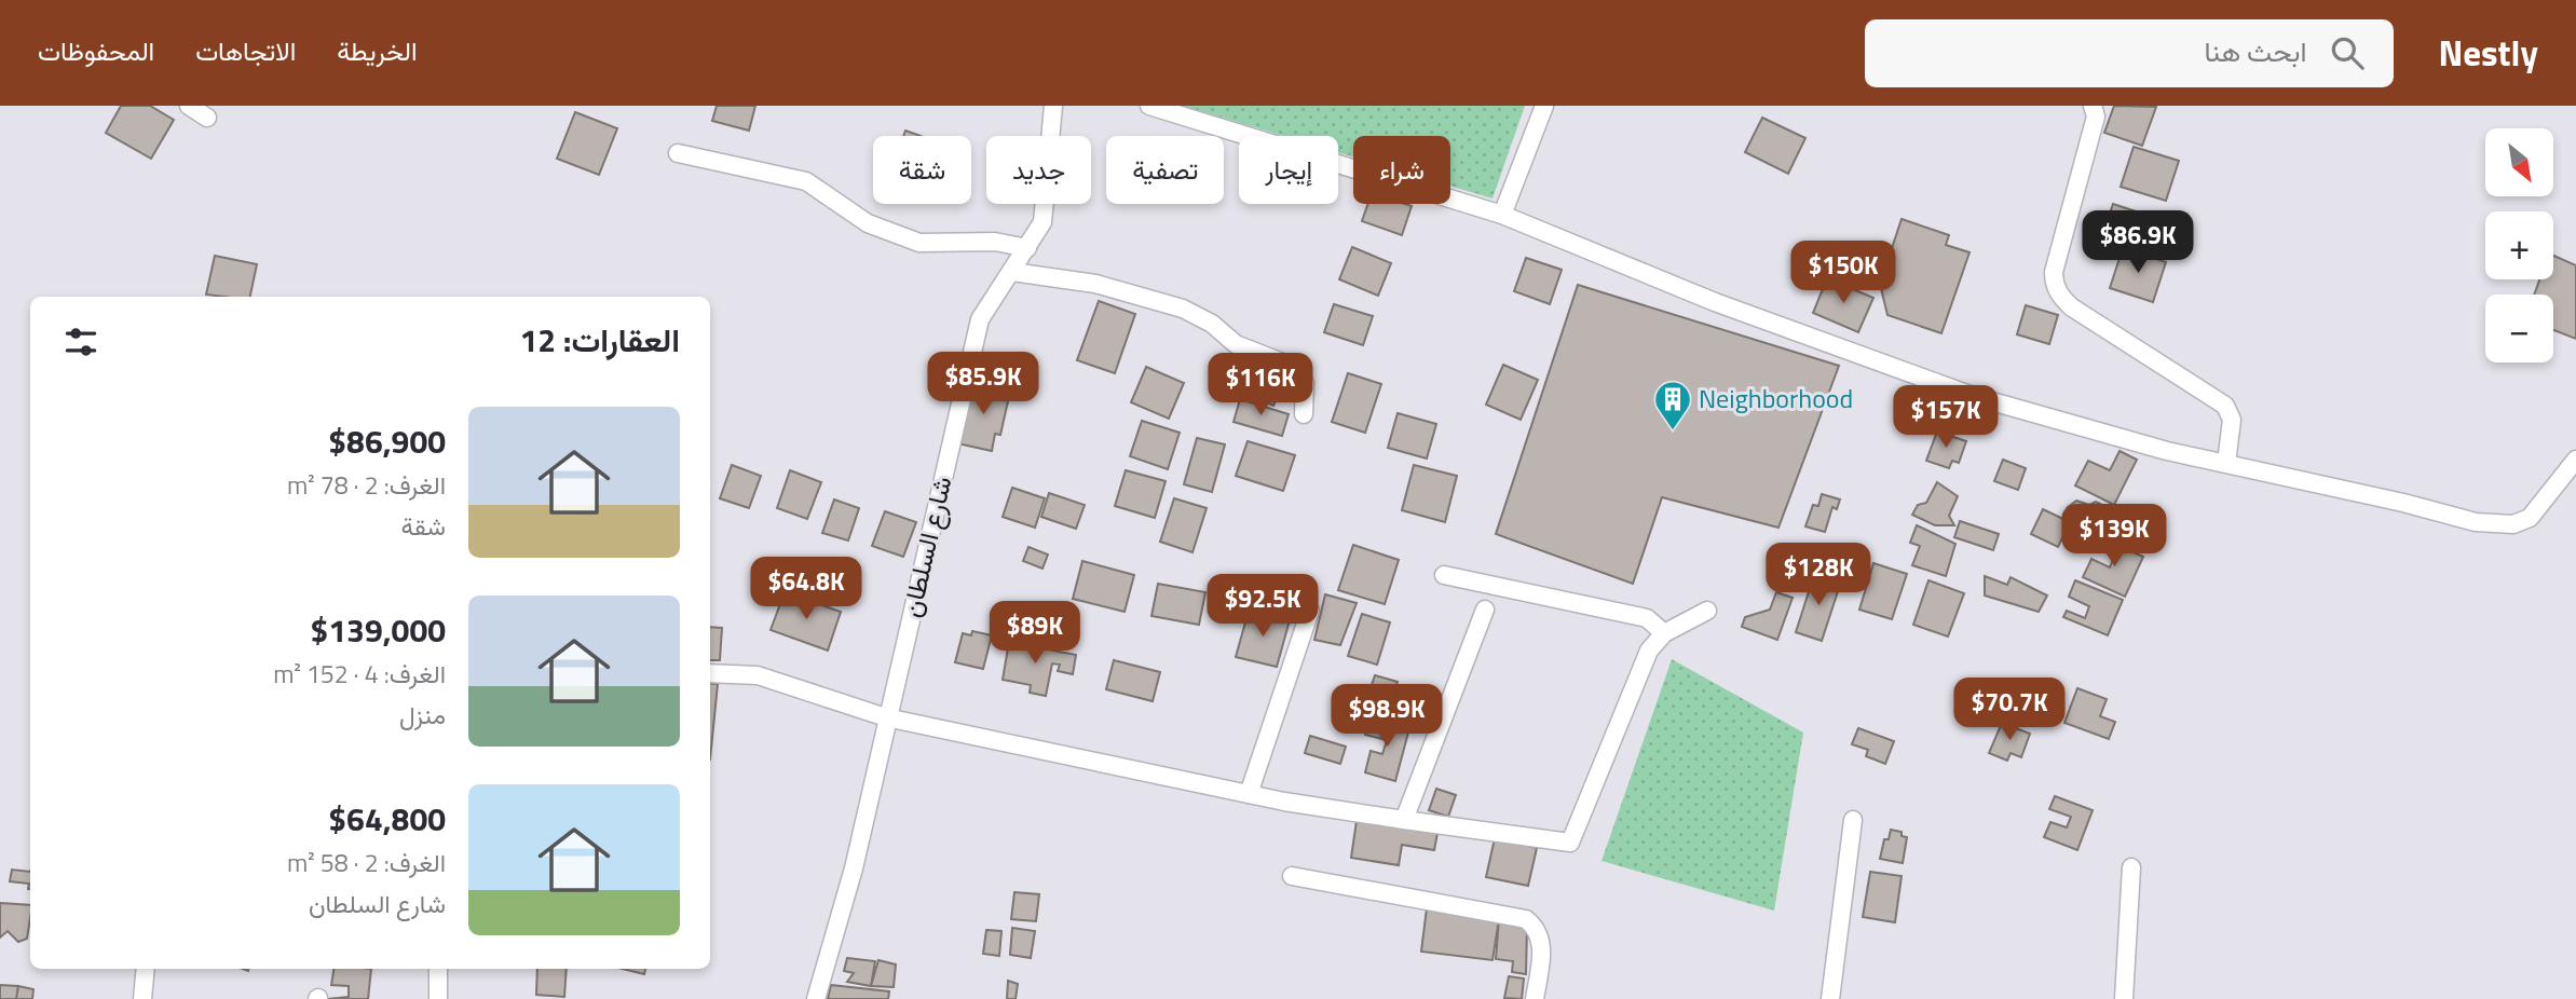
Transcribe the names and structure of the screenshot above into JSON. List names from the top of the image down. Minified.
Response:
{"streets":{"street":["شارع السلطان"]},"places":{"building":["Neighborhood"]},"north":"bottom right","page":{"header":"Nestly","search":"ابحث هنا","nav":["الخريطة","الاتجاهات","المحفوظات"],"map_buttons":["+","−"],"chip":["شراء","إيجار","تصفية","جديد","شقة"],"price":["$86.9K","$150K","$85.9K","$116K","$157K","$139K","$128K","$64.8K","$92.5K","$89K","$70.7K","$98.9K"],"heading":"العقارات: 12","list":[{"name":"$86,900","note":"الغرف: 2 · 78 m² · شقة"},{"name":"$139,000","note":"الغرف: 4 · 152 m² · منزل"},{"name":"$64,800","note":"الغرف: 2 · 58 m² · شارع السلطان"}]}}
